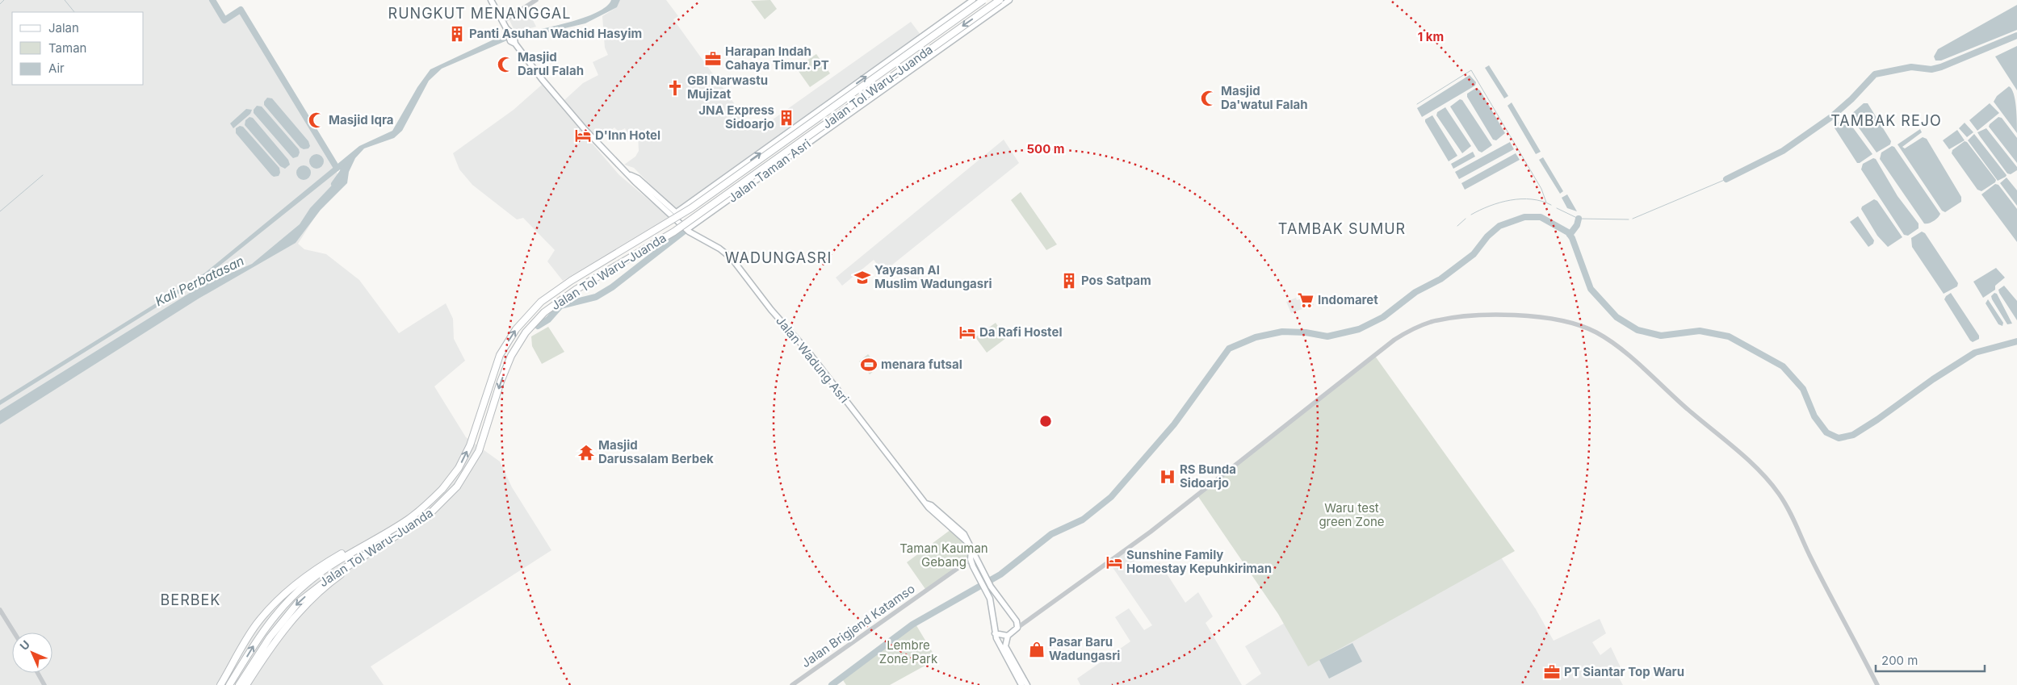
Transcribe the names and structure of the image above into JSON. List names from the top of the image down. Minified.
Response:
{"streets":{"highway":["Jalan Tol Waru–Juanda"],"main road":["Jalan Taman Asri","Jalan Wadung Asri"],"street":["Jalan Brigjend Katamso"]},"crossings":[["Jalan Taman Asri","Jalan Wadung Asri"],["Jalan Wadung Asri","Jalan Brigjend Katamso"]],"districts":["RUNGKUT MENANGGAL","TAMBAK REJO","TAMBAK SUMUR","WADUNGASRI","BERBEK"],"water":["Kali Perbatasan"],"parks":["Waru test green Zone","Taman Kauman Gebang","Lembre Zone Park"],"places":{"building":["Panti Asuhan Wachid Hasyim","JNA Express Sidoarjo","Pos Satpam"],"office":["Harapan Indah Cahaya Timur. PT","PT Siantar Top Waru"],"mosque":["Masjid Darul Falah","Masjid Da'watul Falah","Masjid Iqra"],"church":["GBI Narwastu Mujizat"],"hotel":["D'Inn Hotel","Da Rafi Hostel","Sunshine Family Homestay Kepuhkiriman"],"school or university":["Yayasan Al Muslim Wadungasri"],"supermarket":["Indomaret"],"sports":["menara futsal"],"temple":["Masjid Darussalam Berbek"],"hospital":["RS Bunda Sidoarjo"],"shop":["Pasar Baru Wadungasri"]},"legend":["Jalan","Taman","Air"],"scale_bar":"200 m","north":"top left","rings":["1 km","500 m"]}
